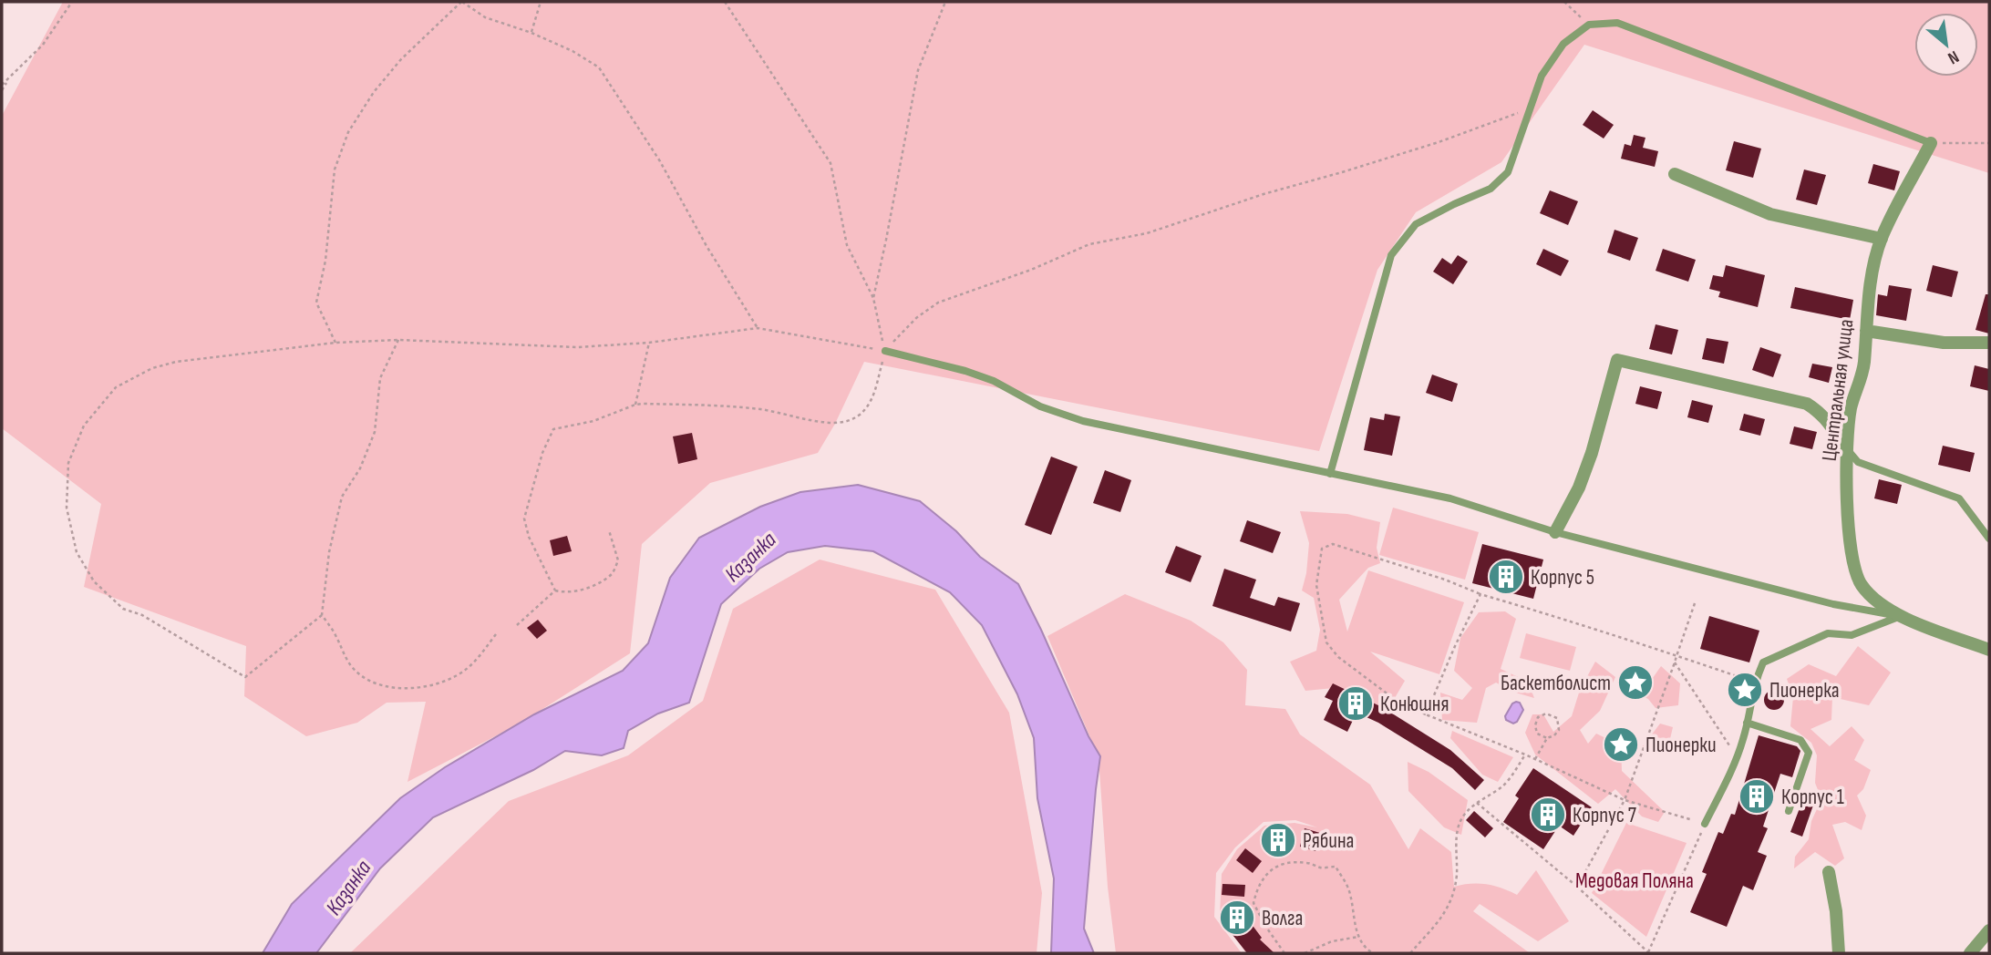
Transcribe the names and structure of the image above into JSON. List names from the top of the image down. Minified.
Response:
{"streets":{"street":["Центральная улица"]},"water":["Казанка"],"parks":["Медовая Поляна"],"places":{"building":["Корпус 5","Конюшня","Корпус 1","Корпус 7","Рябина","Волга"],"place":["Баскетболист","Пионерка","Пионерки"]},"north":"bottom right"}
